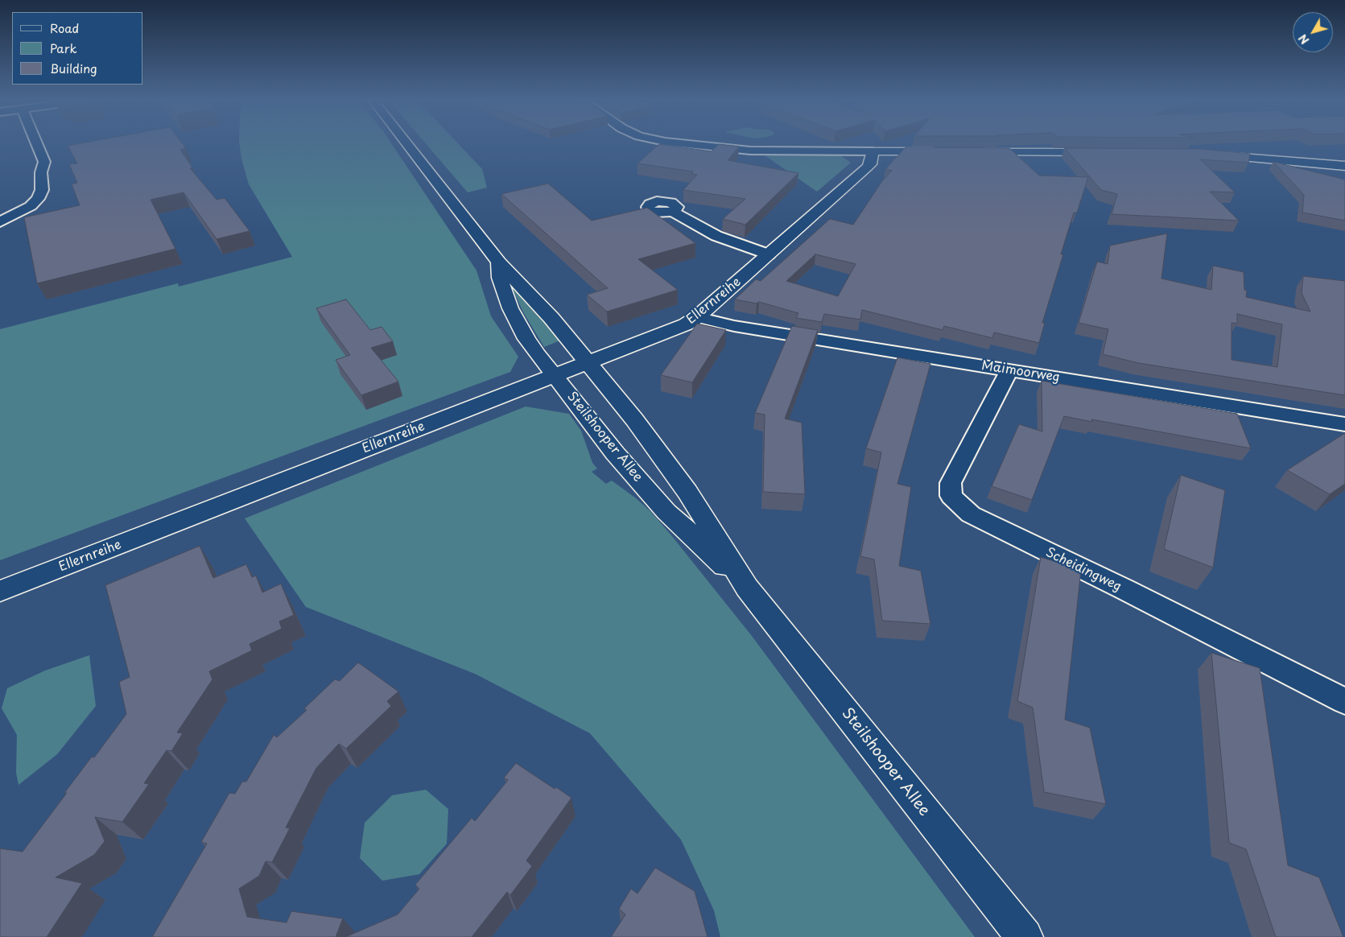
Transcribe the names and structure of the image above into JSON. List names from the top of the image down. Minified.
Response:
{"streets":{"main road":["Ellernreihe","Steilshooper Allee"],"street":["Maimoorweg","Scheidingweg"]},"crossings":[["Ellernreihe","Maimoorweg"],["Ellernreihe","Steilshooper Allee"],["Maimoorweg","Scheidingweg"]],"legend":["Road","Park","Building"],"north":"bottom left"}
